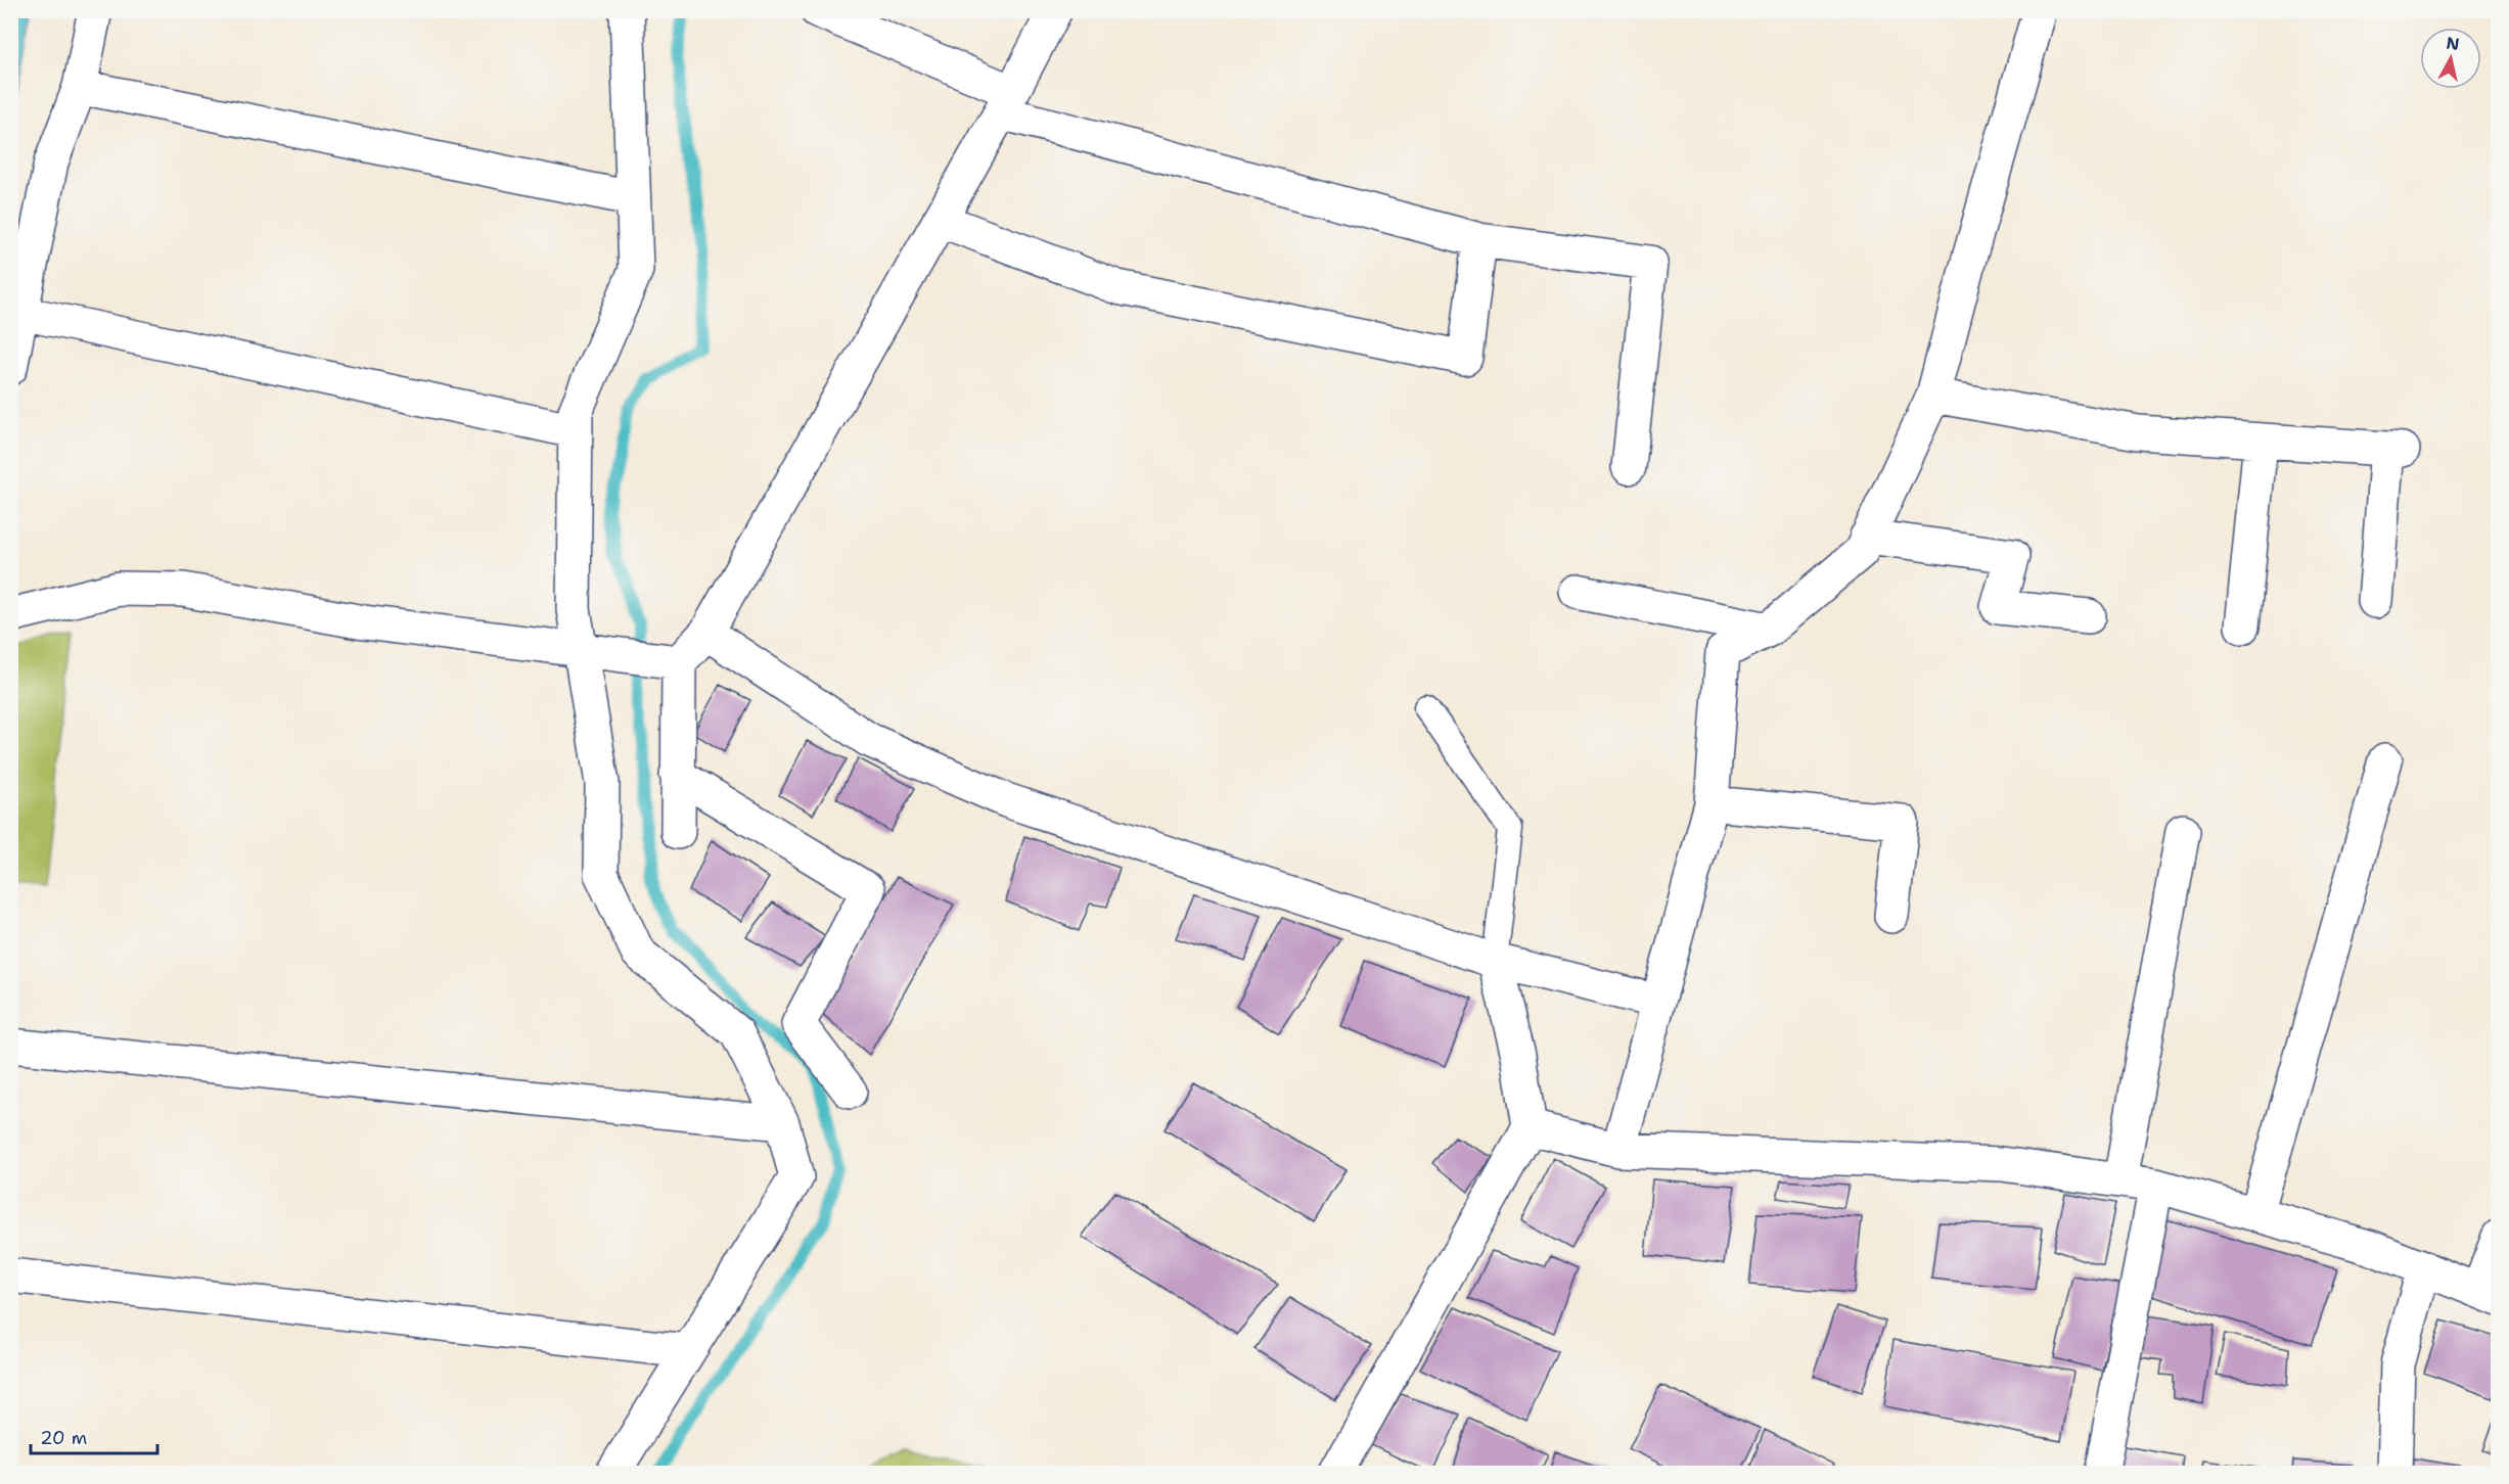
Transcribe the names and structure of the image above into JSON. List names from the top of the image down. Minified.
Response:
{"scale_bar":"20 m","north":"top"}
